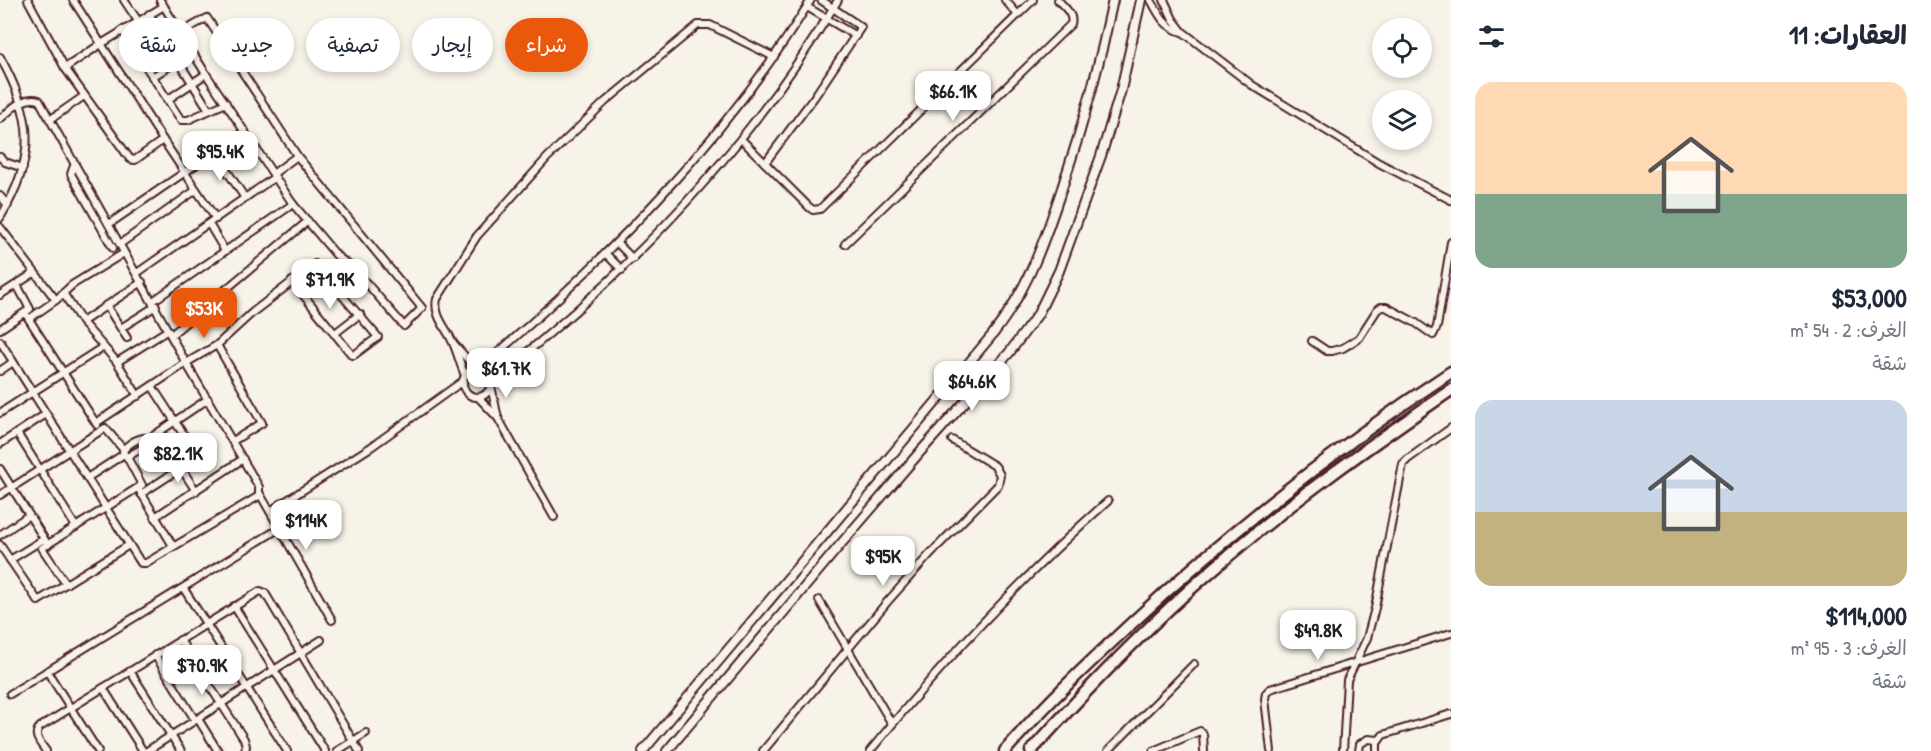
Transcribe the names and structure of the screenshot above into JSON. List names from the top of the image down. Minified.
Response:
{"page":{"heading":"العقارات: 11","chip":["شراء","إيجار","تصفية","جديد","شقة"],"price":["$66.1K","$95.4K","$71.9K","$53K","$61.7K","$64.6K","$82.1K","$114K","$95K","$49.8K","$70.9K"],"list":[{"name":"$53,000","note":"الغرف: 2 · 54 m² · شقة"},{"name":"$114,000","note":"الغرف: 3 · 95 m² · شقة"}]}}
